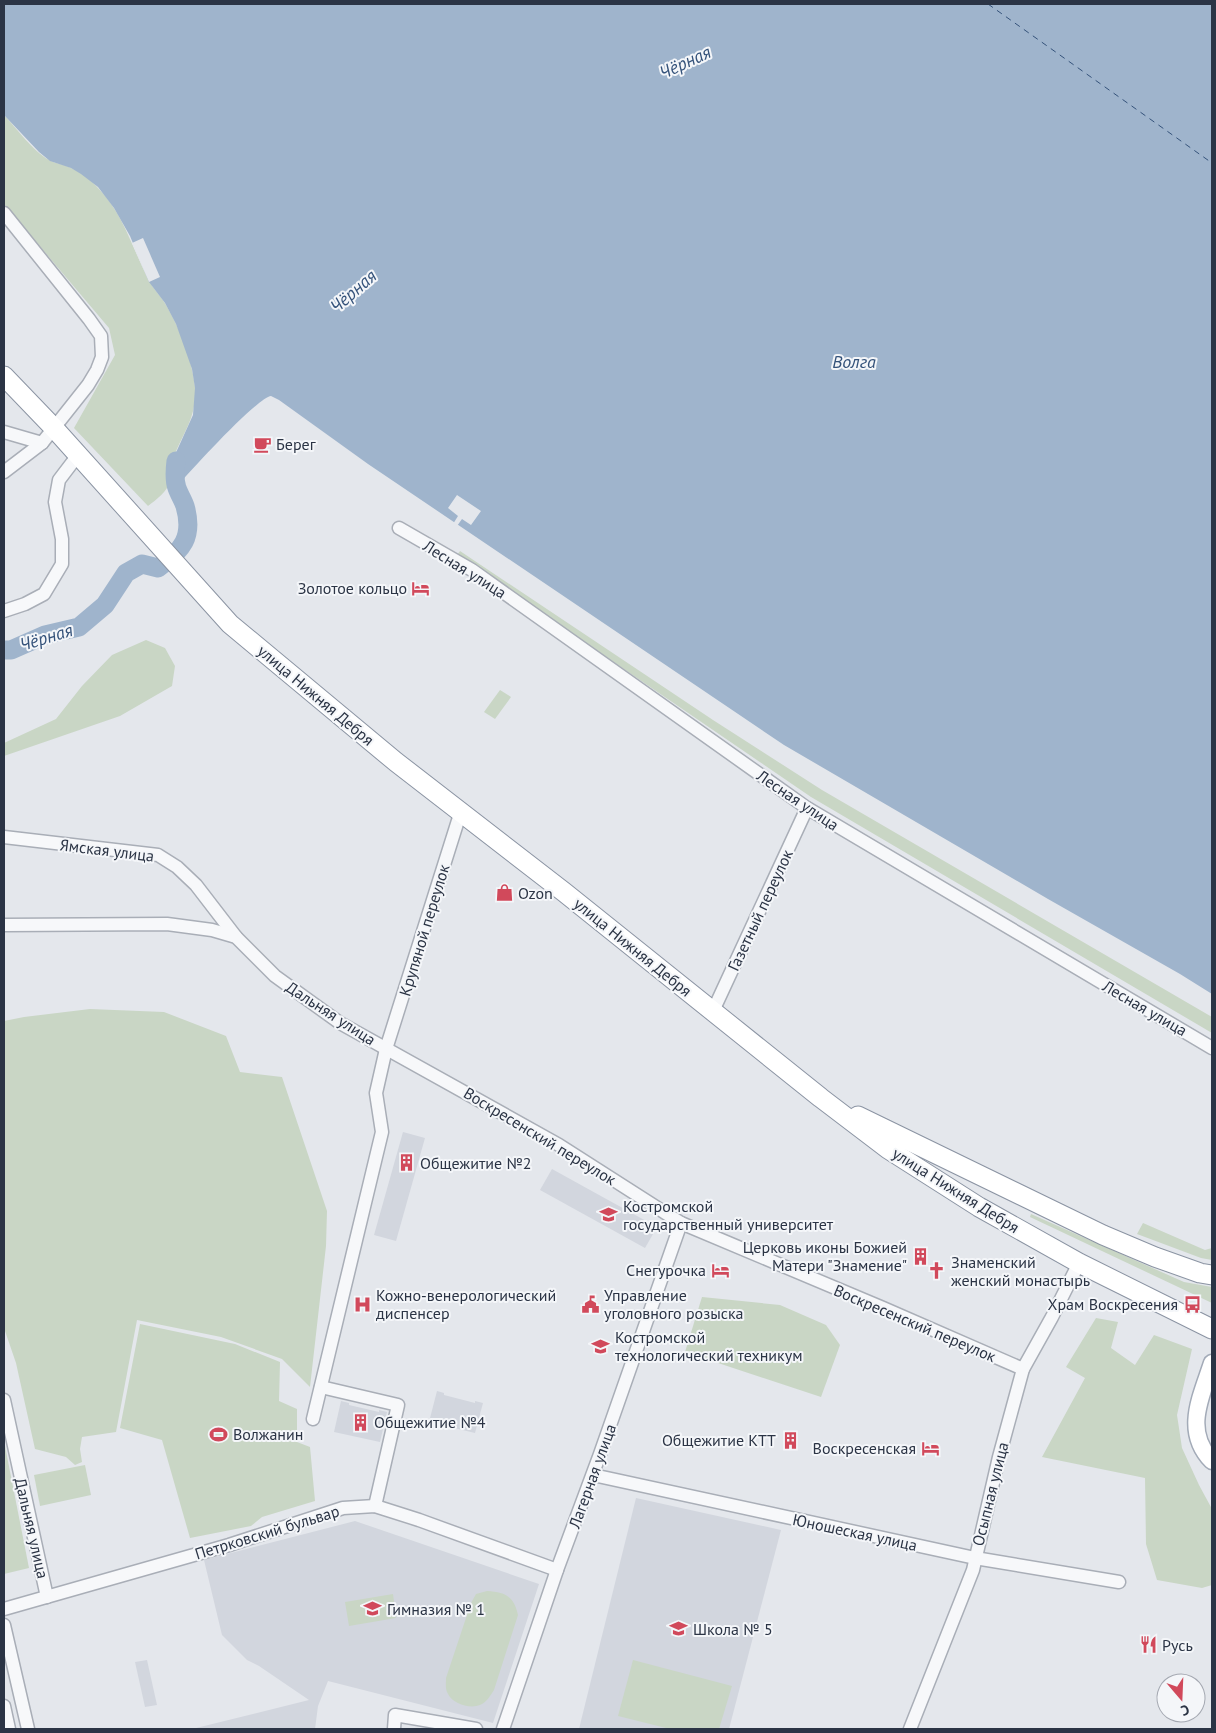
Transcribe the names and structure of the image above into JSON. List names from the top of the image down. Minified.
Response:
{"streets":{"highway":["улица Нижняя Дебря"],"street":["Лесная улица","Ямская улица","Газетный переулок","Крупяной переулок","Дальняя улица","Воскресенский переулок","Лагерная улица","Осыпная улица","Петрковский бульвар","Юношеская улица"]},"crossings":[["Лесная улица","Газетный переулок"],["улица Нижняя Дебря","Газетный переулок"],["улица Нижняя Дебря","Крупяной переулок"],["улица Нижняя Дебря","Осыпная улица"],["Ямская улица","Дальняя улица"],["Крупяной переулок","Дальняя улица"],["Крупяной переулок","Воскресенский переулок"],["Дальняя улица","Воскресенский переулок"],["Дальняя улица","Петрковский бульвар"],["Воскресенский переулок","Лагерная улица"],["Воскресенский переулок","Осыпная улица"],["Лагерная улица","Петрковский бульвар"],["Лагерная улица","Юношеская улица"],["Осыпная улица","Юношеская улица"]],"water":["Чёрная","Волга"],"places":{"cafe":["Берег"],"hotel":["Золотое кольцо","Снегурочка","Воскресенская"],"shop":["Ozon"],"building":["Общежитие №2","Церковь иконы Божией Матери \"Знамение\"","Общежитие №4","Общежитие КТТ"],"school or university":["Костромской государственный университет","Костромской технологический техникум","Гимназия № 1","Школа № 5"],"church":["Знаменский женский монастырь"],"hospital":["Кожно-венерологический диспенсер"],"public building":["Управление уголовного розыска"],"bus stop":["Храм Воскресения"],"sports":["Волжанин"],"restaurant":["Русь"]},"north":"bottom"}
